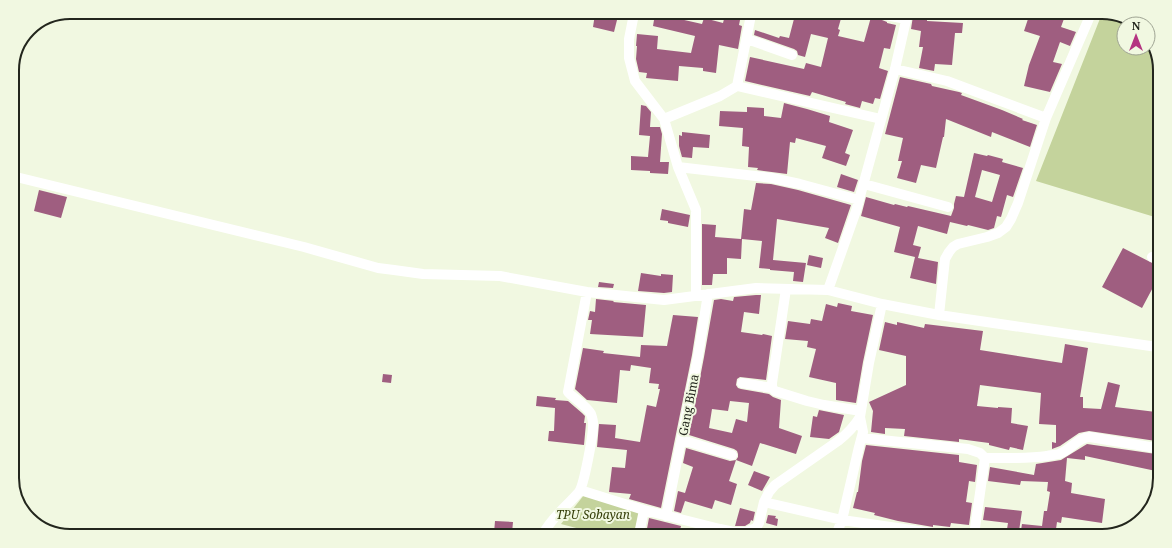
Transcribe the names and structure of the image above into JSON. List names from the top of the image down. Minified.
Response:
{"streets":{"street":["Gang Bima"]},"parks":["TPU Sobayan"],"north":"top"}
